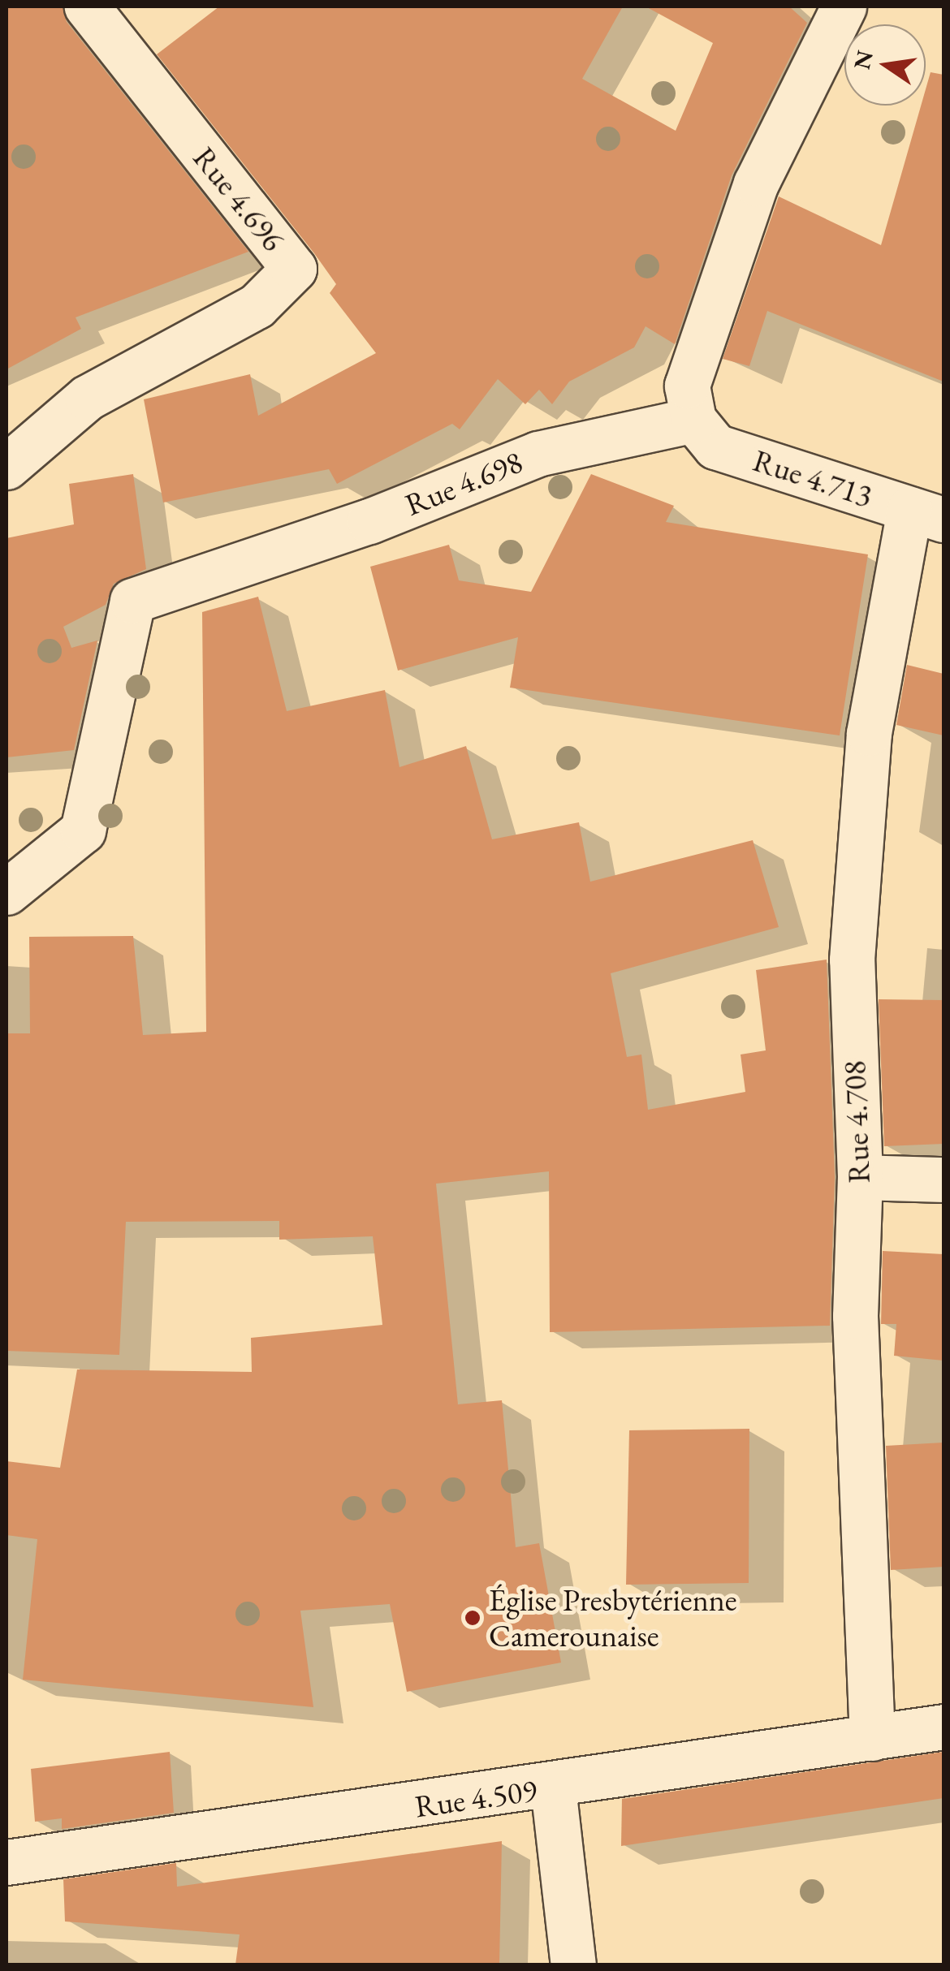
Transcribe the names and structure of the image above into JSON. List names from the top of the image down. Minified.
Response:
{"streets":{"street":["Rue 4.696","Rue 4.713","Rue 4.698","Rue 4.708","Rue 4.509"]},"crossings":[["Rue 4.713","Rue 4.698"],["Rue 4.713","Rue 4.708"],["Rue 4.708","Rue 4.509"]],"places":["Église Presbytérienne Camerounaise"],"north":"left"}
